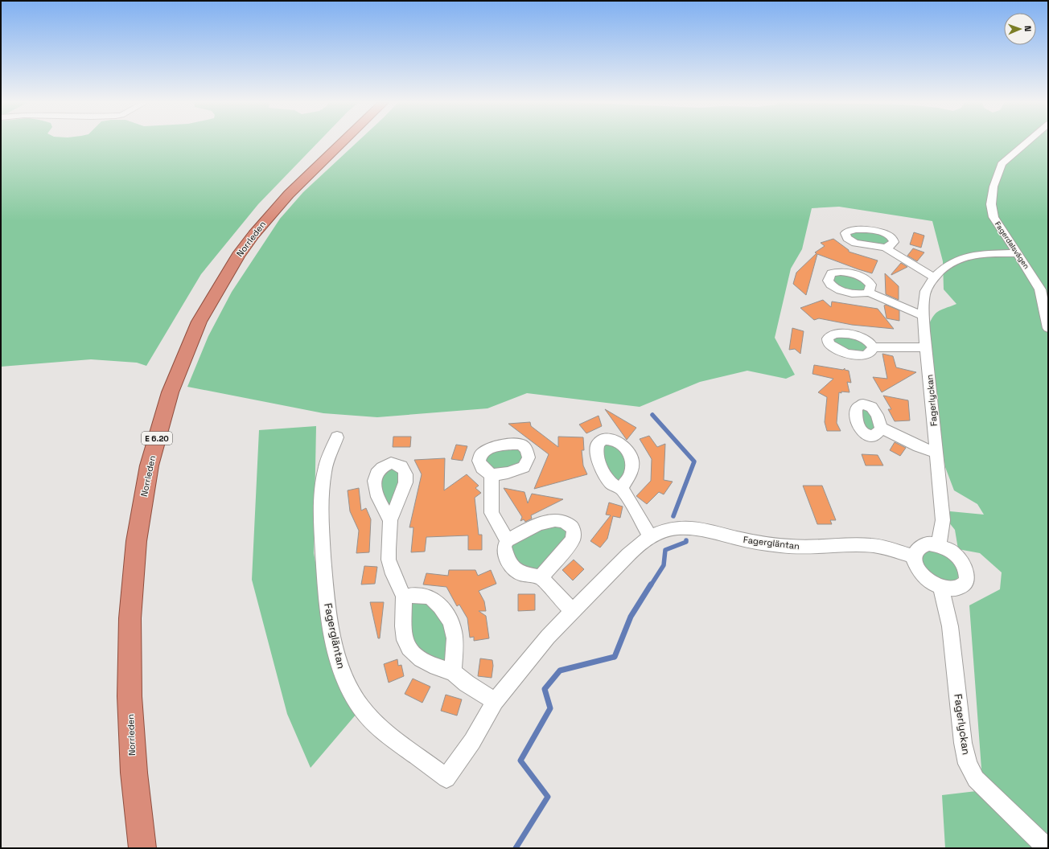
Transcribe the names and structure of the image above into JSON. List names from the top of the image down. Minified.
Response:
{"streets":{"highway":["Norrleden","E 6.20"],"street":["Fagerdalsvägen","Fagerlyckan","Fagergläntan"]},"crossings":[["Fagerdalsvägen","Fagerlyckan"],["Fagerlyckan","Fagergläntan"]],"north":"right"}
